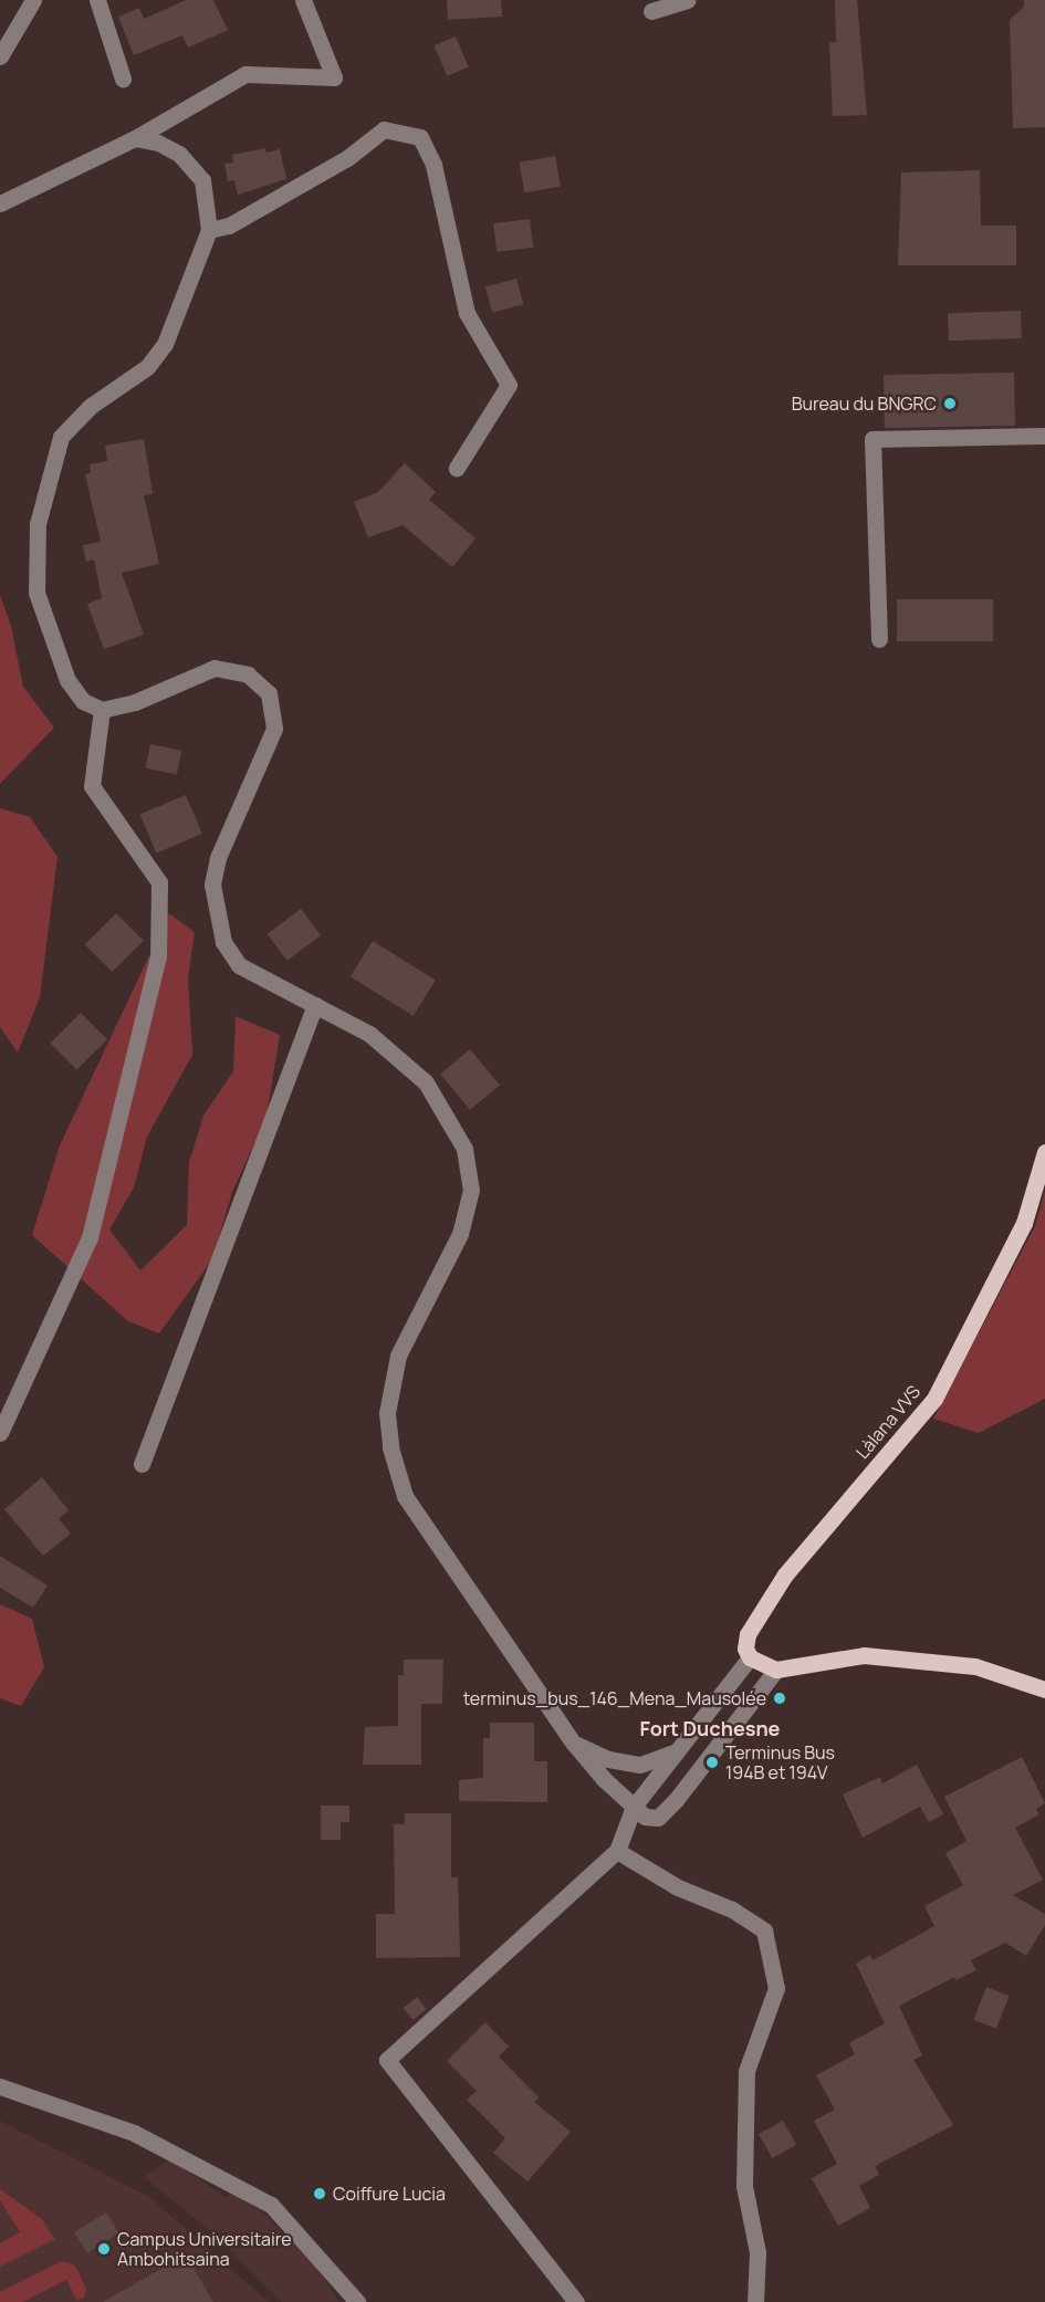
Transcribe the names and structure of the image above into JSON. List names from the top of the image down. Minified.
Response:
{"streets":{"main road":["Làlana VVS"]},"districts":["Fort Duchesne"],"places":["Bureau du BNGRC","terminus_bus_146_Mena_Mausolée","Terminus Bus 194B et 194V","Coiffure Lucia","Campus Universitaire Ambohitsaina"]}
